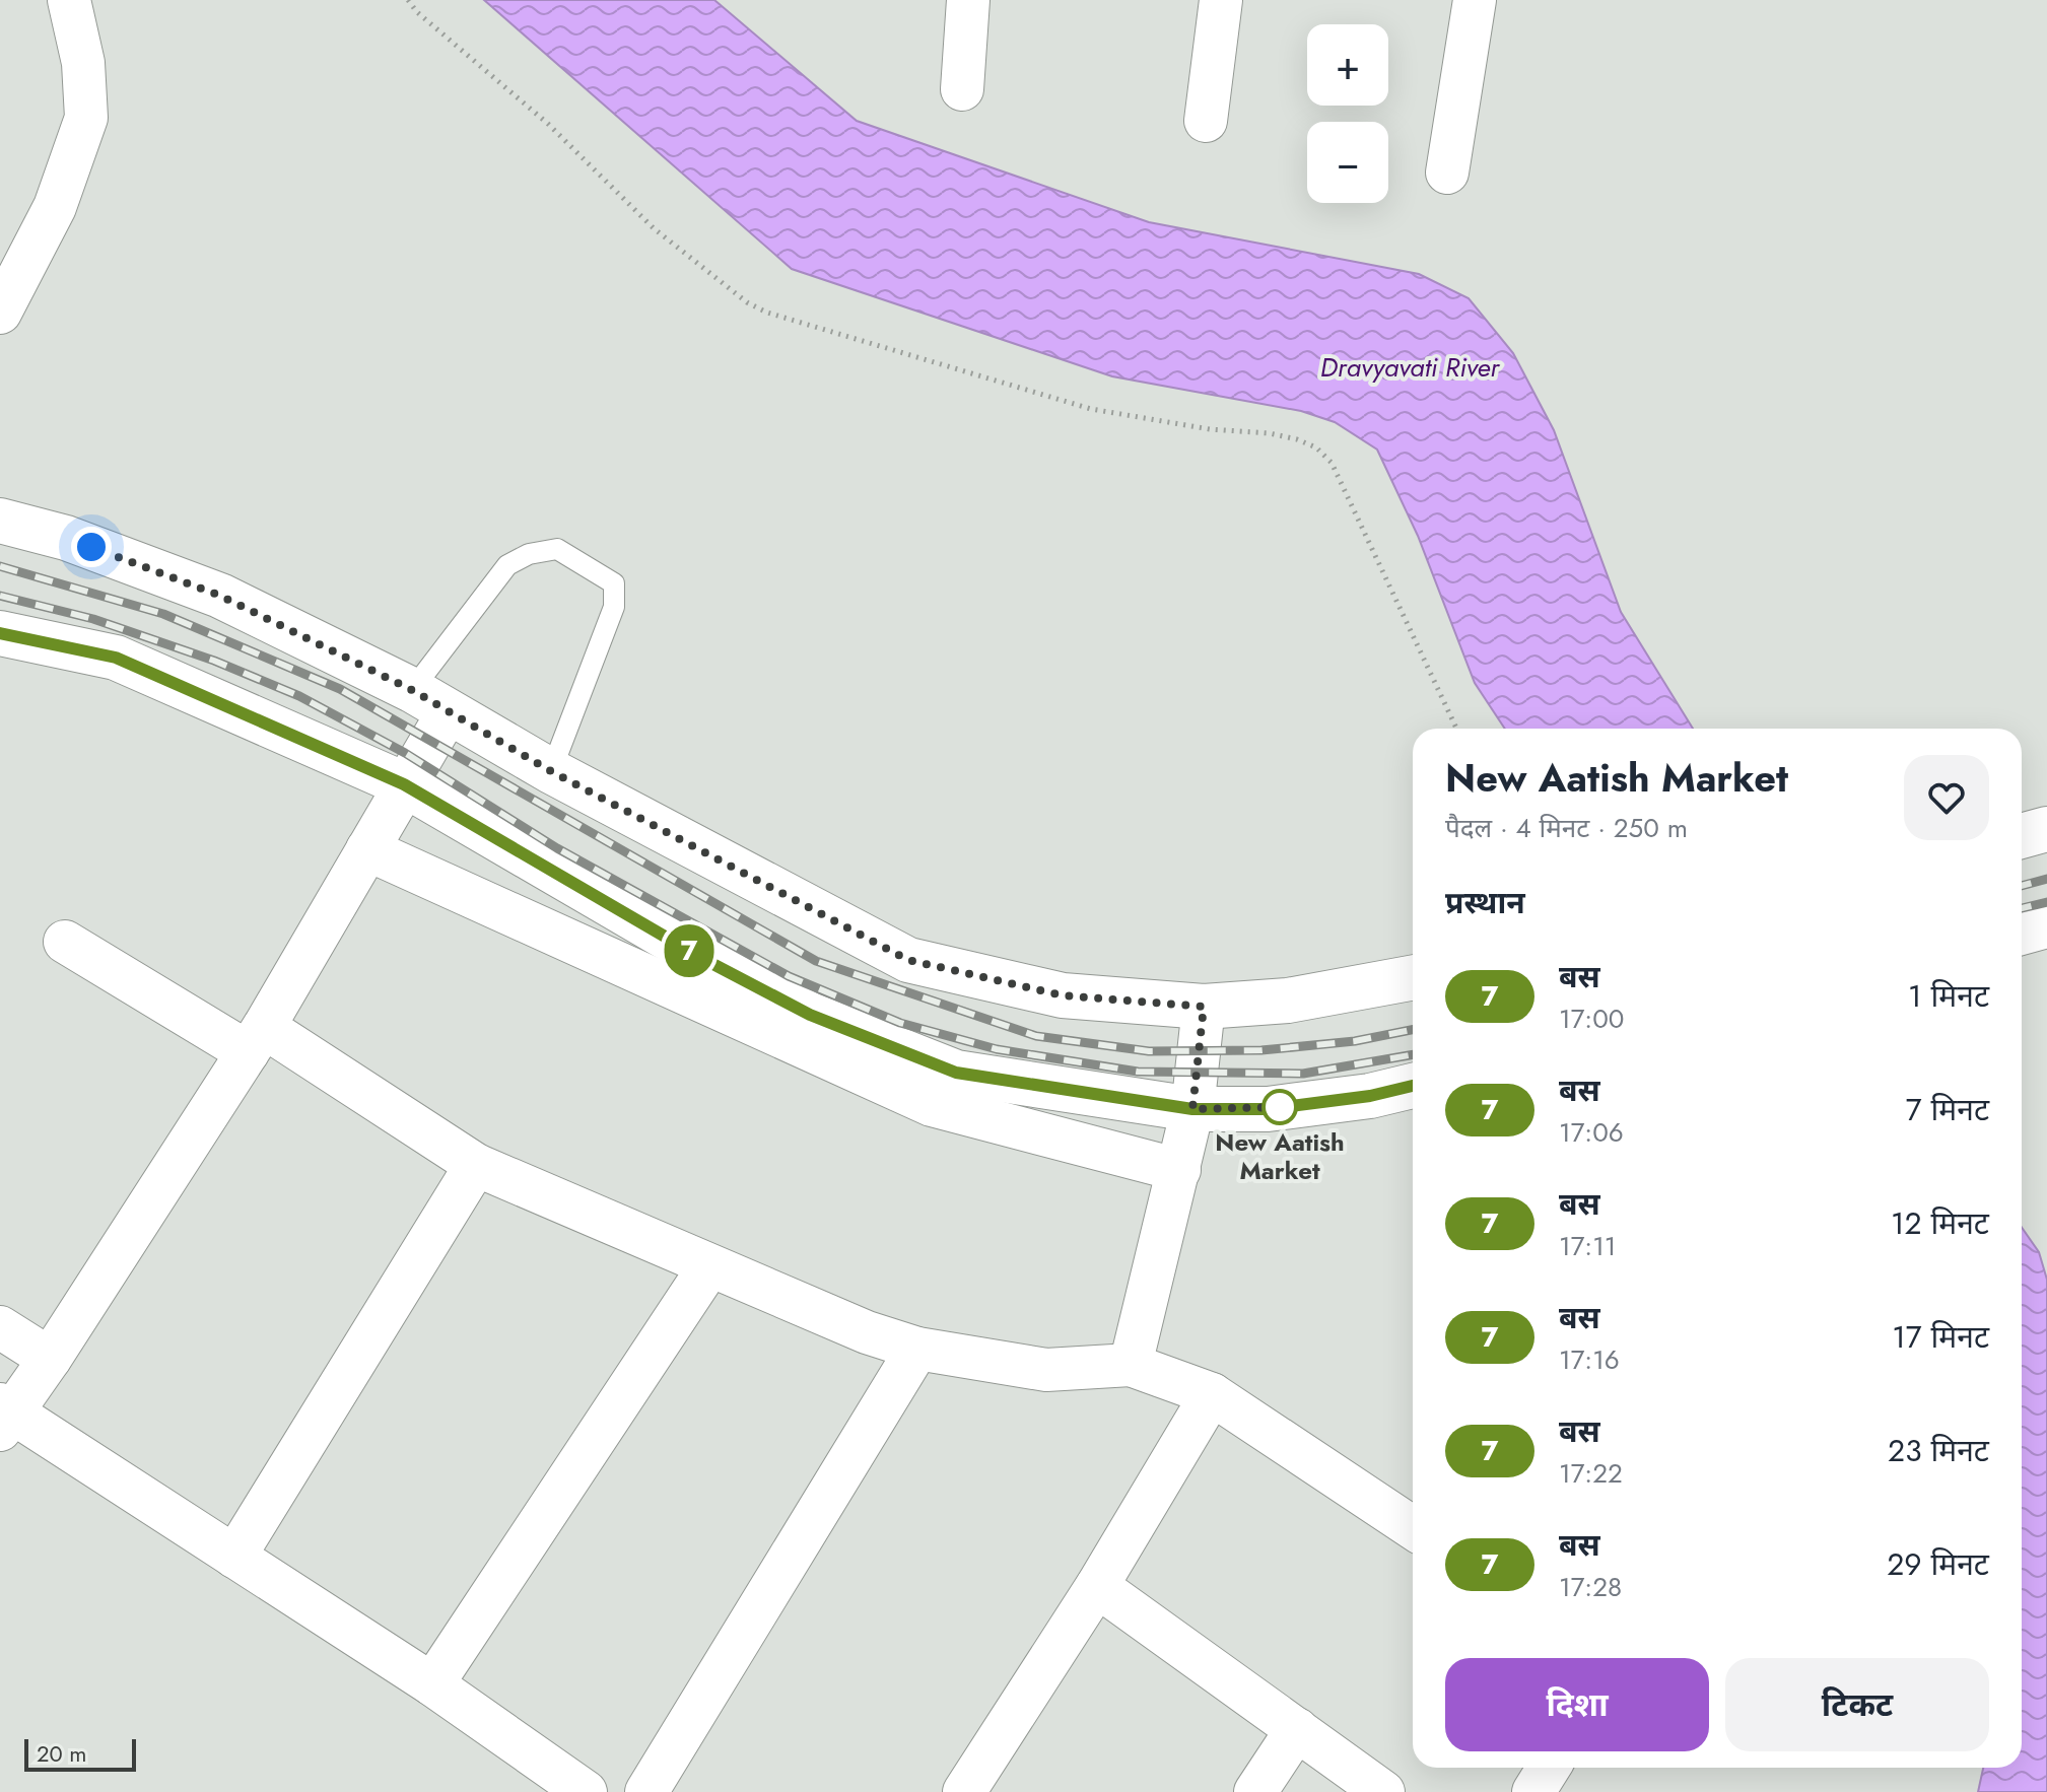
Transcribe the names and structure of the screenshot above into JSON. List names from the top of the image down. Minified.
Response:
{"water":["Dravyavati River"],"places":["New Aatish Market"],"lines":["bus line 7"],"scale_bar":"20 m","page":{"on_map":"7","map_buttons":["+","−"],"heading":[["New Aatish Market","पैदल · 4 मिनट · 250 m"],"प्रस्थान"],"list":[{"mark":"7","name":"बस","note":"17:00","value":"1 मिनट"},{"mark":"7","name":"बस","note":"17:06","value":"7 मिनट"},{"mark":"7","name":"बस","note":"17:11","value":"12 मिनट"},{"mark":"7","name":"बस","note":"17:16","value":"17 मिनट"},{"mark":"7","name":"बस","note":"17:22","value":"23 मिनट"},{"mark":"7","name":"बस","note":"17:28","value":"29 मिनट"}],"buttons":["दिशा","टिकट"],"scale":"20 m"}}
